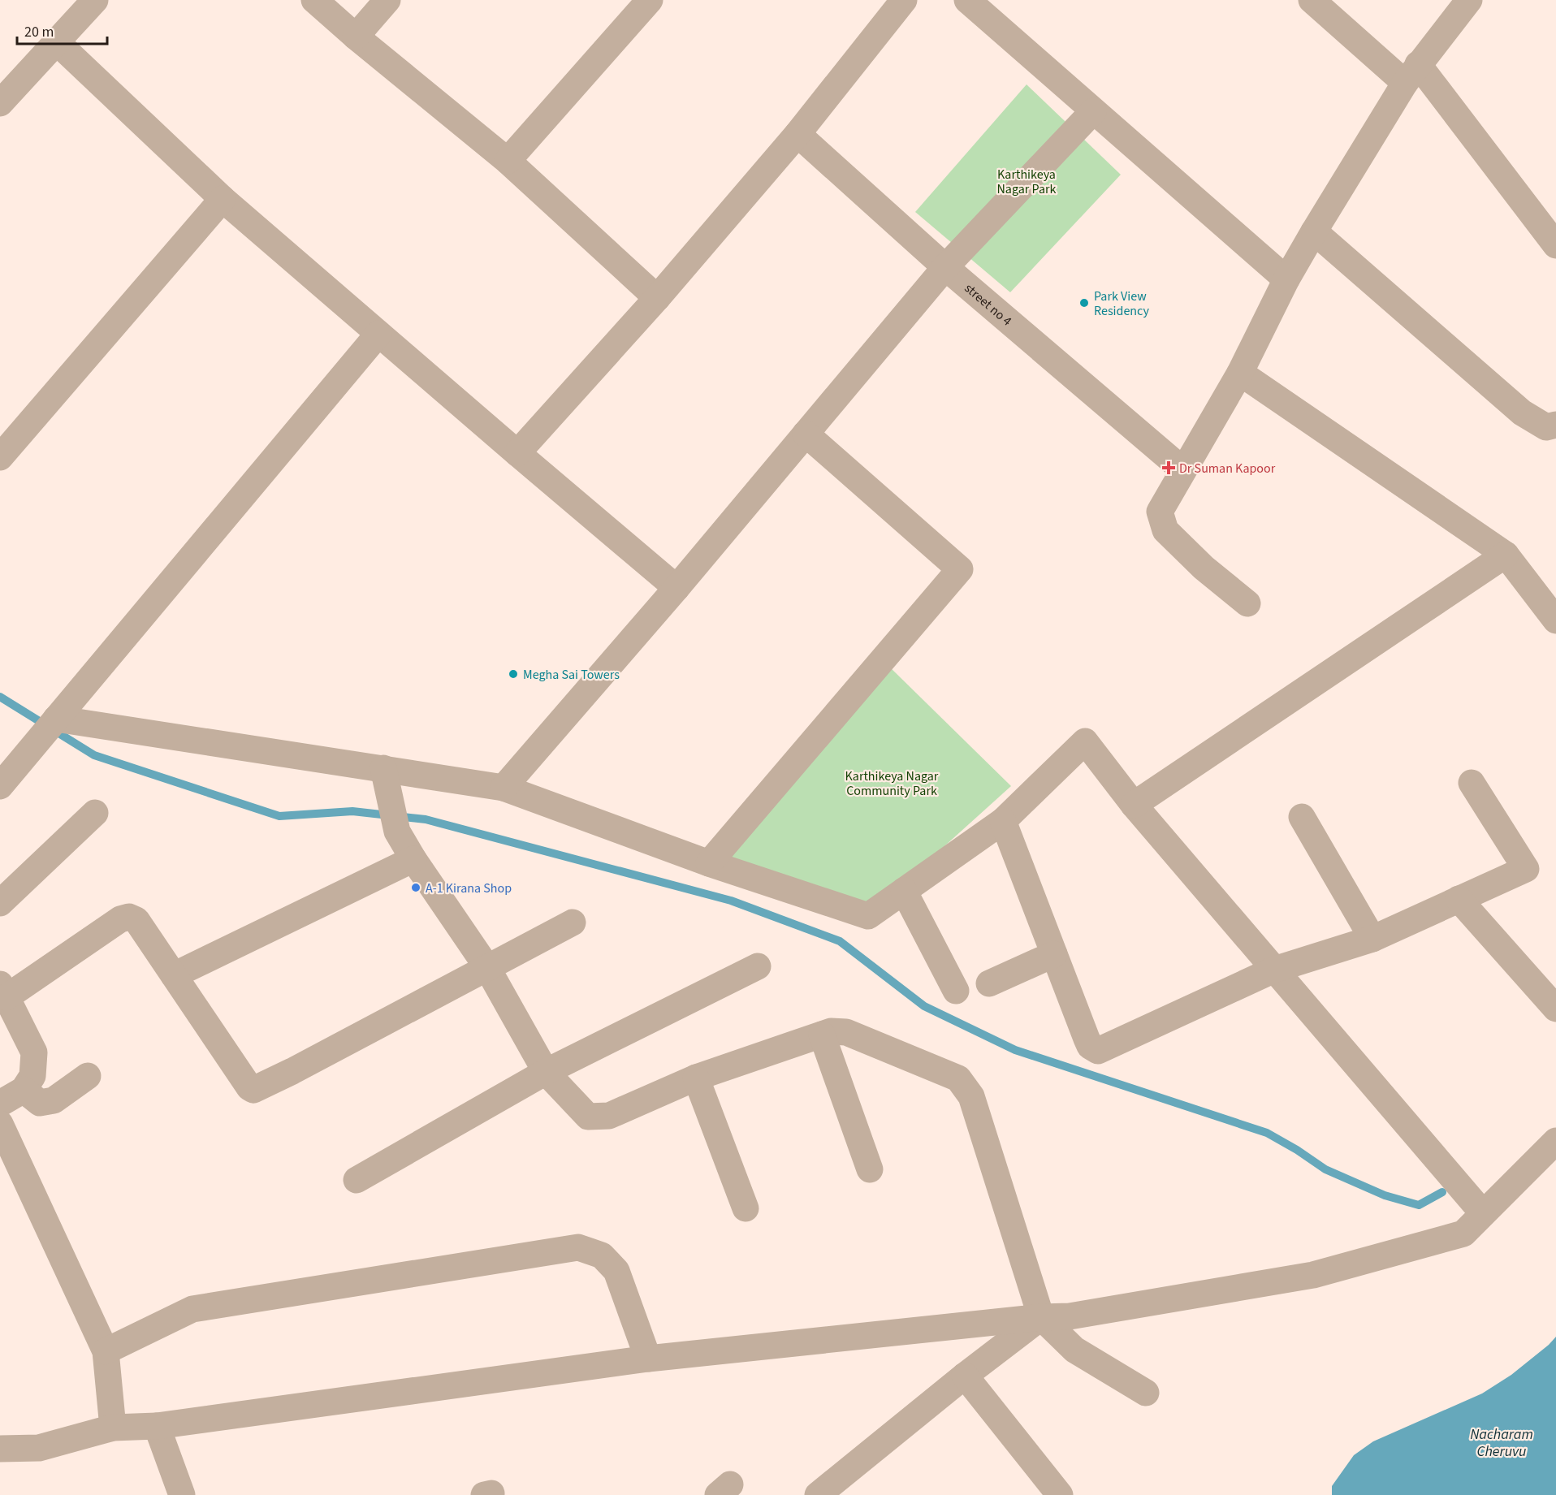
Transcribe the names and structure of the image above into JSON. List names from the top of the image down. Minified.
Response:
{"streets":{"street":["street no 4"]},"water":["Nacharam Cheruvu"],"parks":["Karthikeya Nagar Park","Karthikeya Nagar Community Park"],"places":{"other":["Park View Residency","Megha Sai Towers","A-1 Kirana Shop"],"health":["Dr Suman Kapoor"]},"scale_bar":"20 m"}
